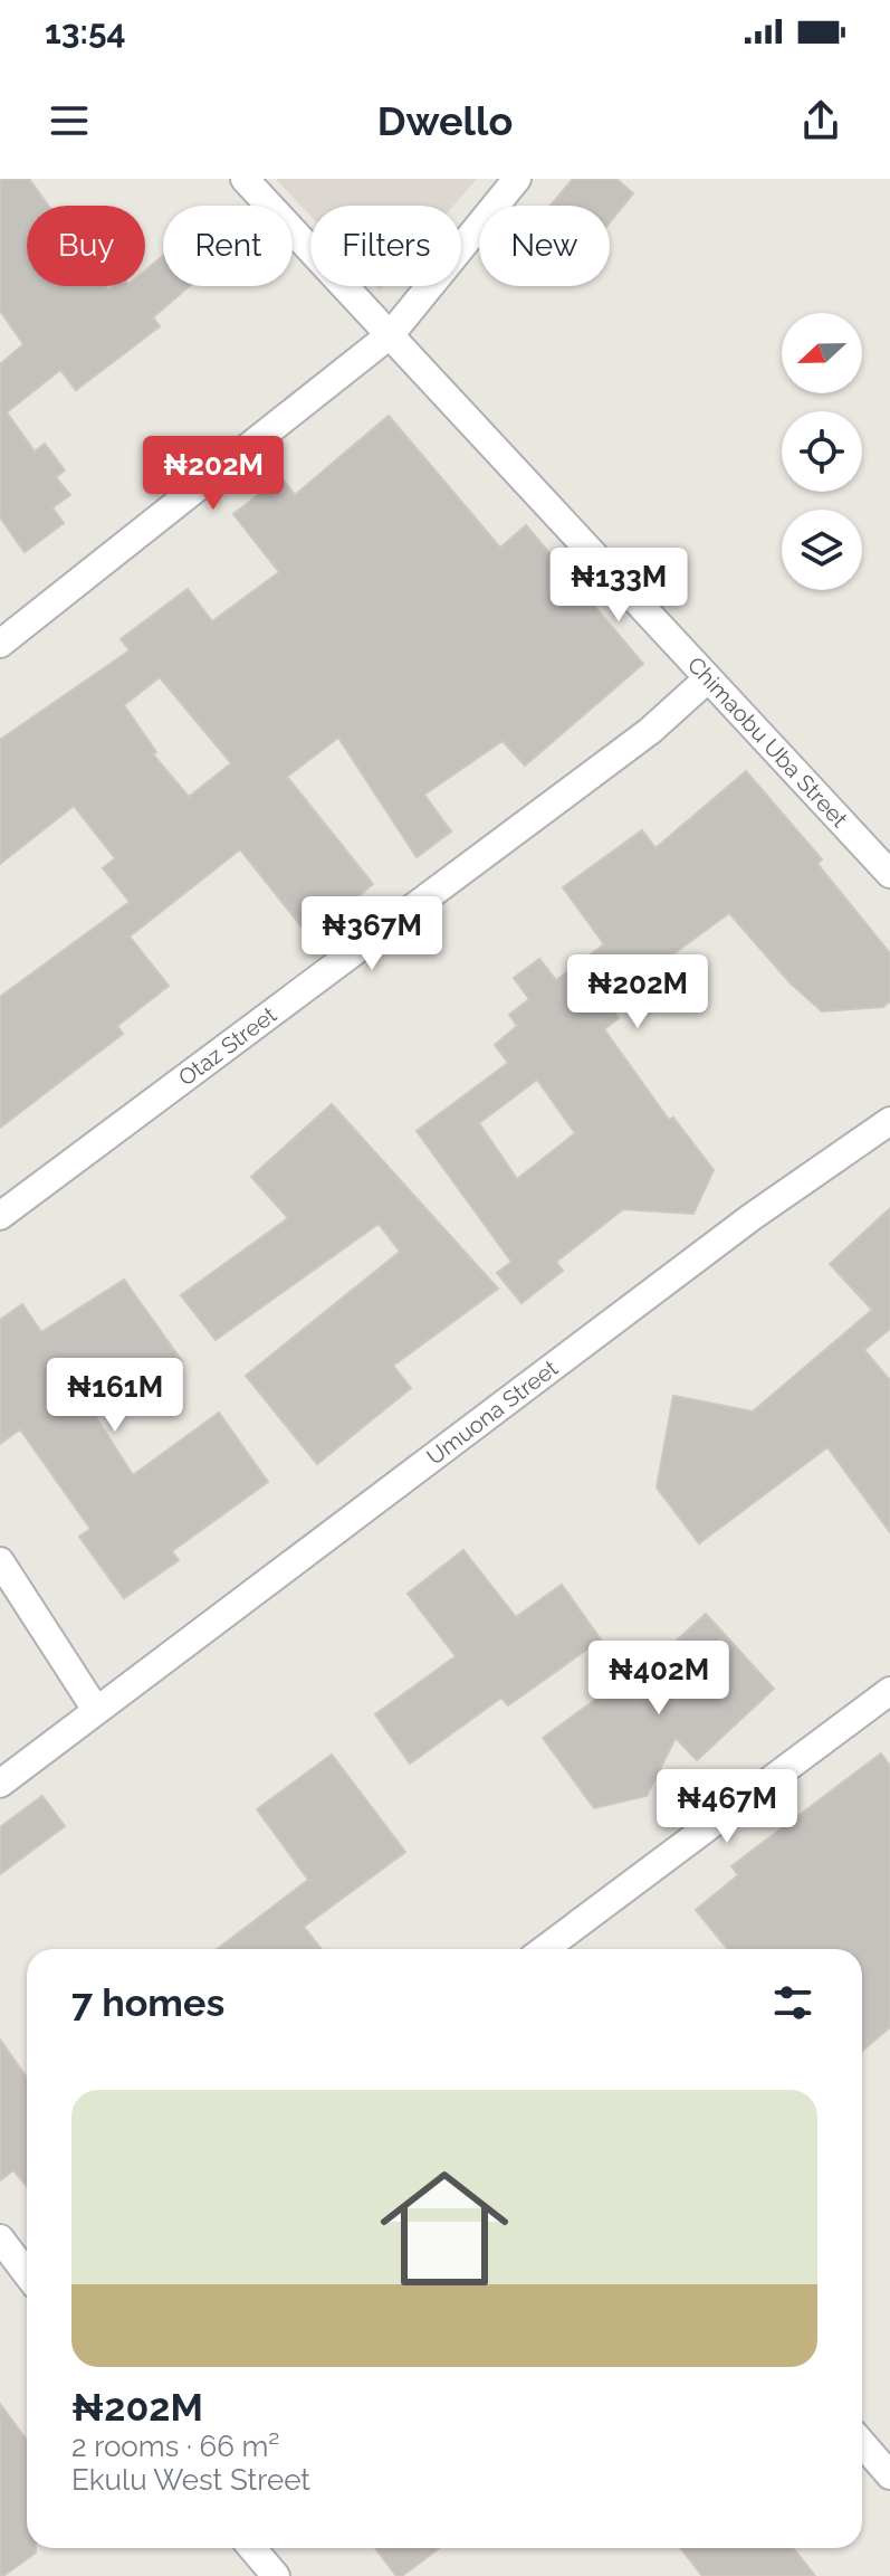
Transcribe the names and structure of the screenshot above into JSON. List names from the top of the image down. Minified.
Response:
{"streets":{"street":["Chimaobu Uba Street","Otaz Street","Umuona Street"]},"crossings":[["Chimaobu Uba Street","Otaz Street"]],"north":"left","page":{"status":"13:54","header":"Dwello","chip":["Buy","Rent","Filters","New"],"price":["₦202M","₦133M","₦367M","₦202M","₦161M","₦402M","₦467M"],"heading":"7 homes","list":[{"name":"₦202M","note":"2 rooms · 66 m² · Ekulu West Street"}]}}
